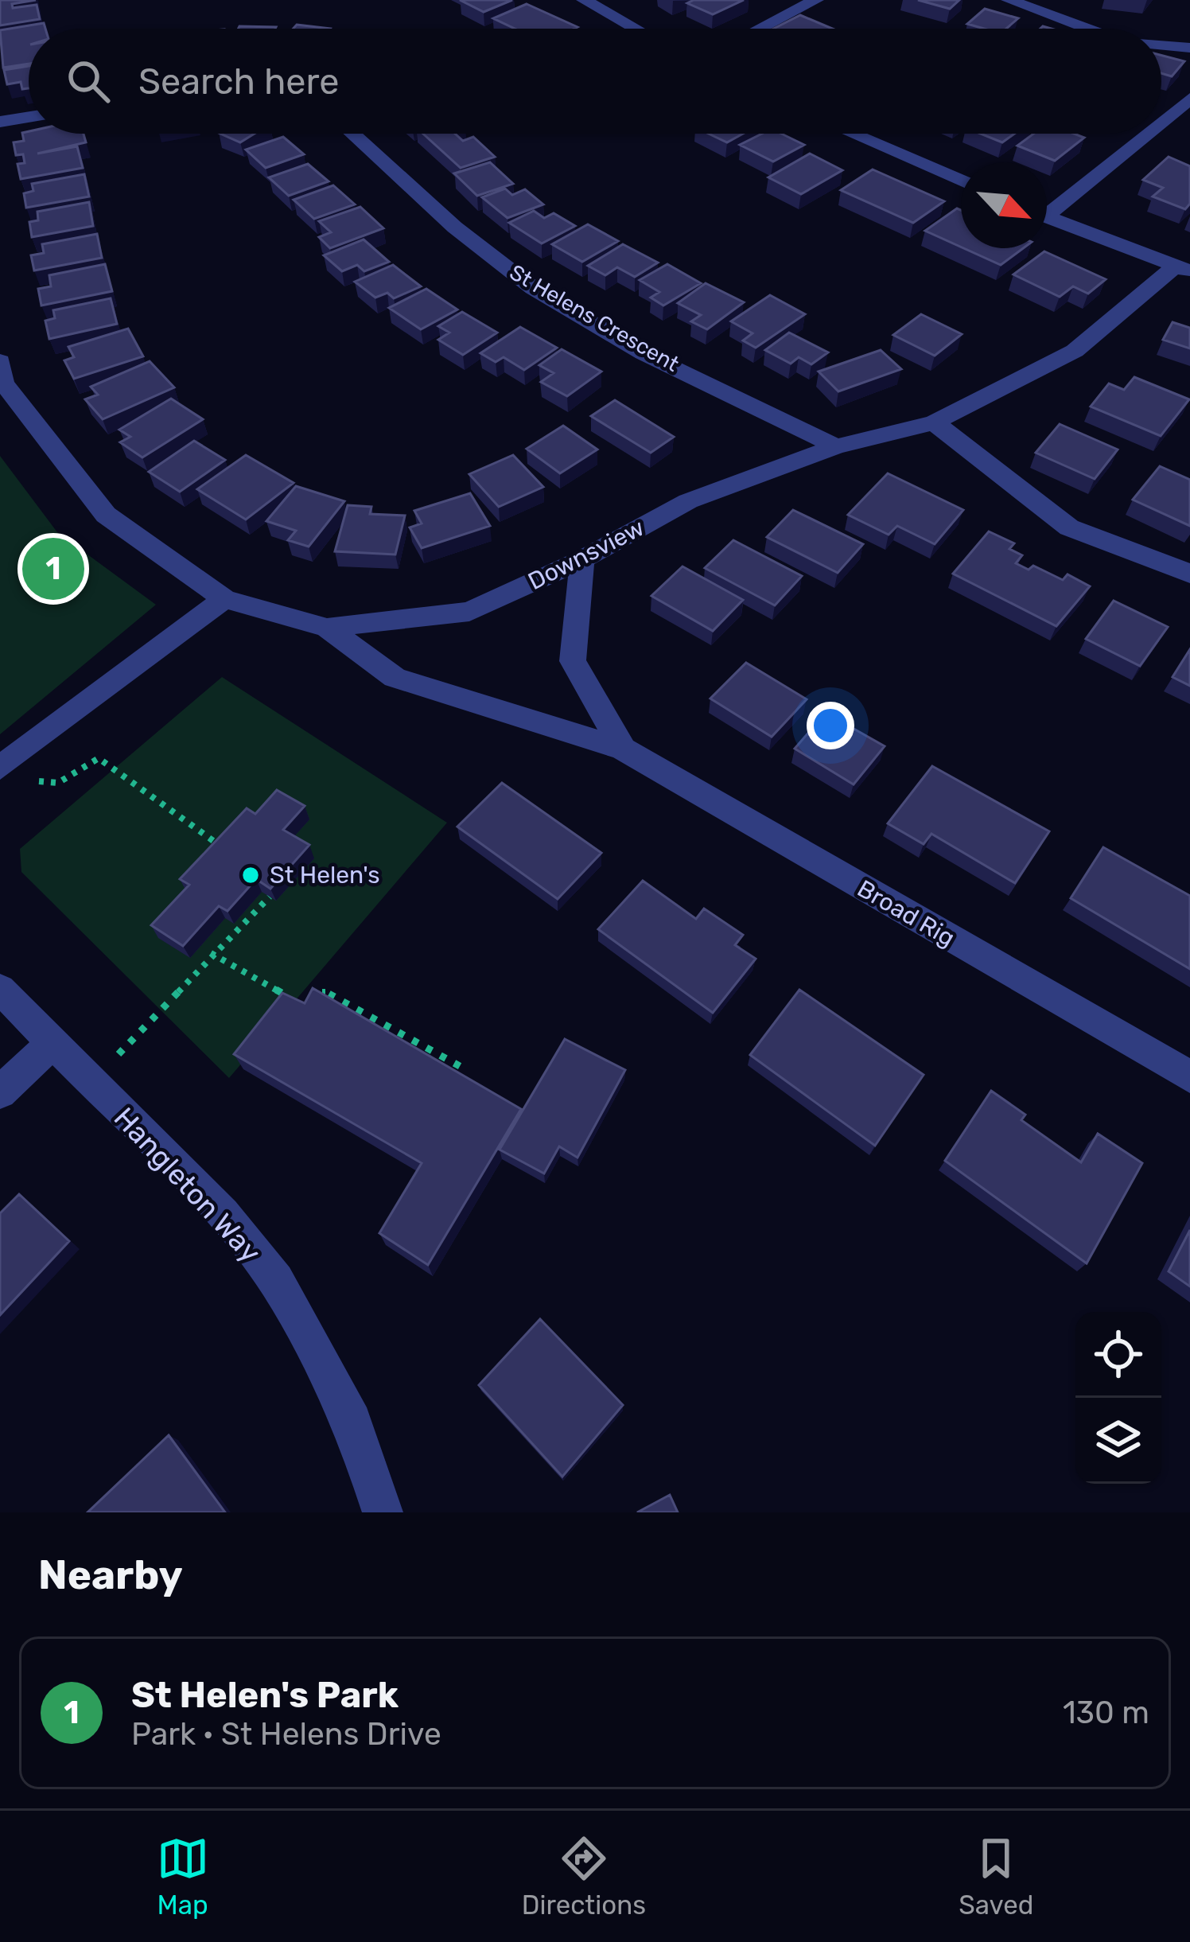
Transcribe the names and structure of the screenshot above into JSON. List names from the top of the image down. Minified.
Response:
{"streets":{"street":["St Helens Crescent","Downsview","Broad Rig","Hangleton Way"]},"crossings":[["St Helens Crescent","Downsview"],["Downsview","Broad Rig"]],"places":["St Helen's"],"north":"bottom right","page":{"search":"Search here","pins":"1","heading":"Nearby","list":[{"mark":"1","name":"St Helen's Park","note":"Park · St Helens Drive","value":"130 m"}],"nav":["Map","Directions","Saved"]}}
